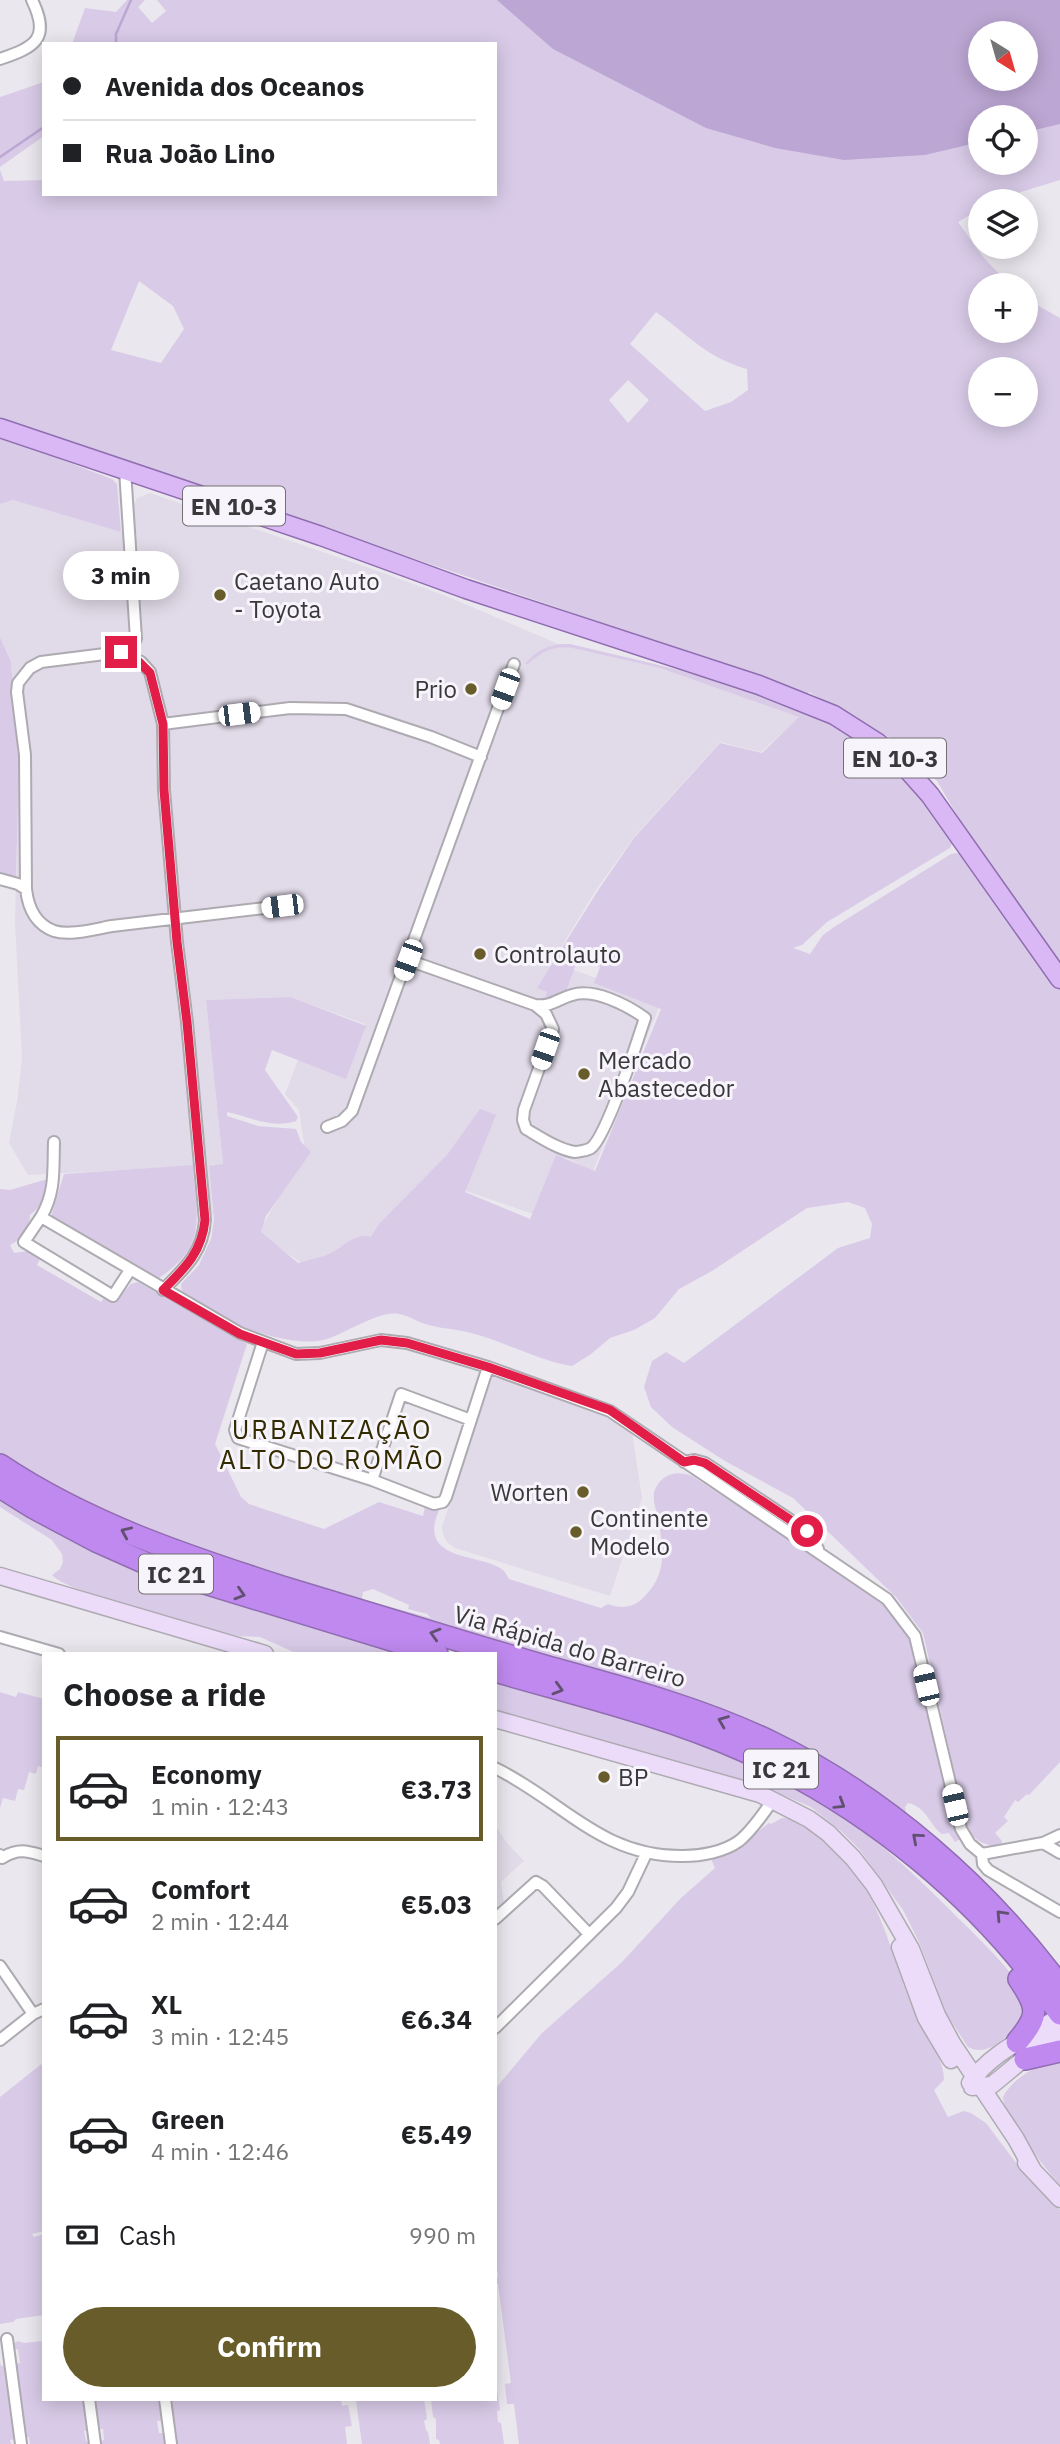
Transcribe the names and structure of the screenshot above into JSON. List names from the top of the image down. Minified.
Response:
{"streets":{"highway":["IC 21","Via Rápida do Barreiro"],"main road":["EN 10-3"]},"districts":["URBANIZAÇÃO ALTO DO ROMÃO"],"places":["Caetano Auto - Toyota","Prio","Controlauto","Mercado Abastecedor","Worten","Continente Modelo","BP"],"north":"bottom right","page":{"map_buttons":["+","−"],"banner":["Avenida dos Oceanos","Rua João Lino"],"bubble":"3 min","heading":"Choose a ride","list":[{"name":"Economy","note":"1 min · 12:43","value":"€3.73"},{"name":"Comfort","note":"2 min · 12:44","value":"€5.03"},{"name":"XL","note":"3 min · 12:45","value":"€6.34"},{"name":"Green","note":"4 min · 12:46","value":"€5.49"}],"pay":["Cash","990 m"],"buttons":"Confirm"}}
